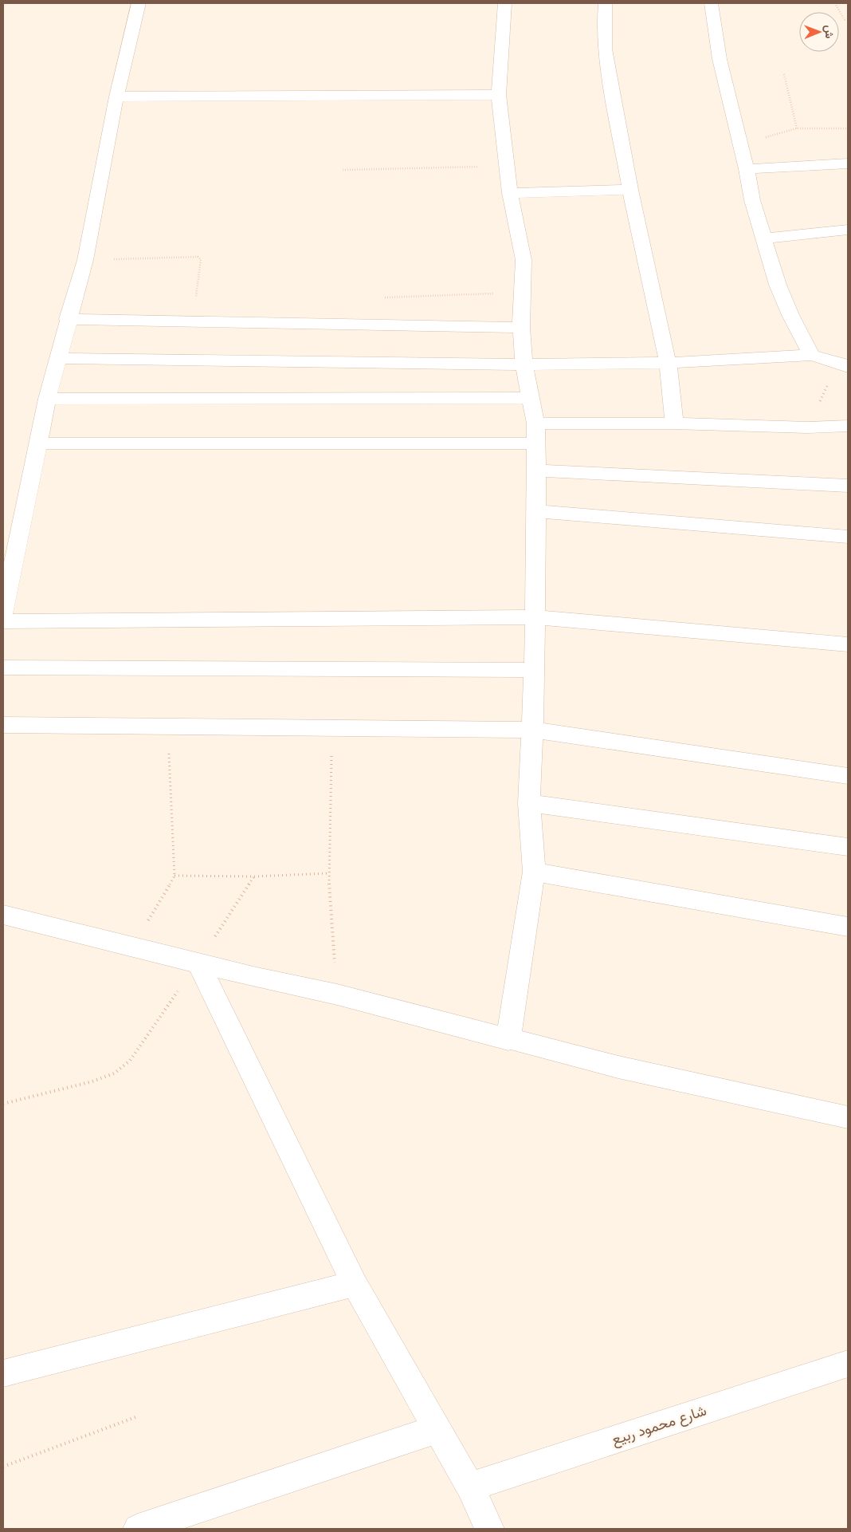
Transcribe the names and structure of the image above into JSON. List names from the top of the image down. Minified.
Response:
{"streets":{"street":["شارع محمود ربيع"]},"north":"right"}
